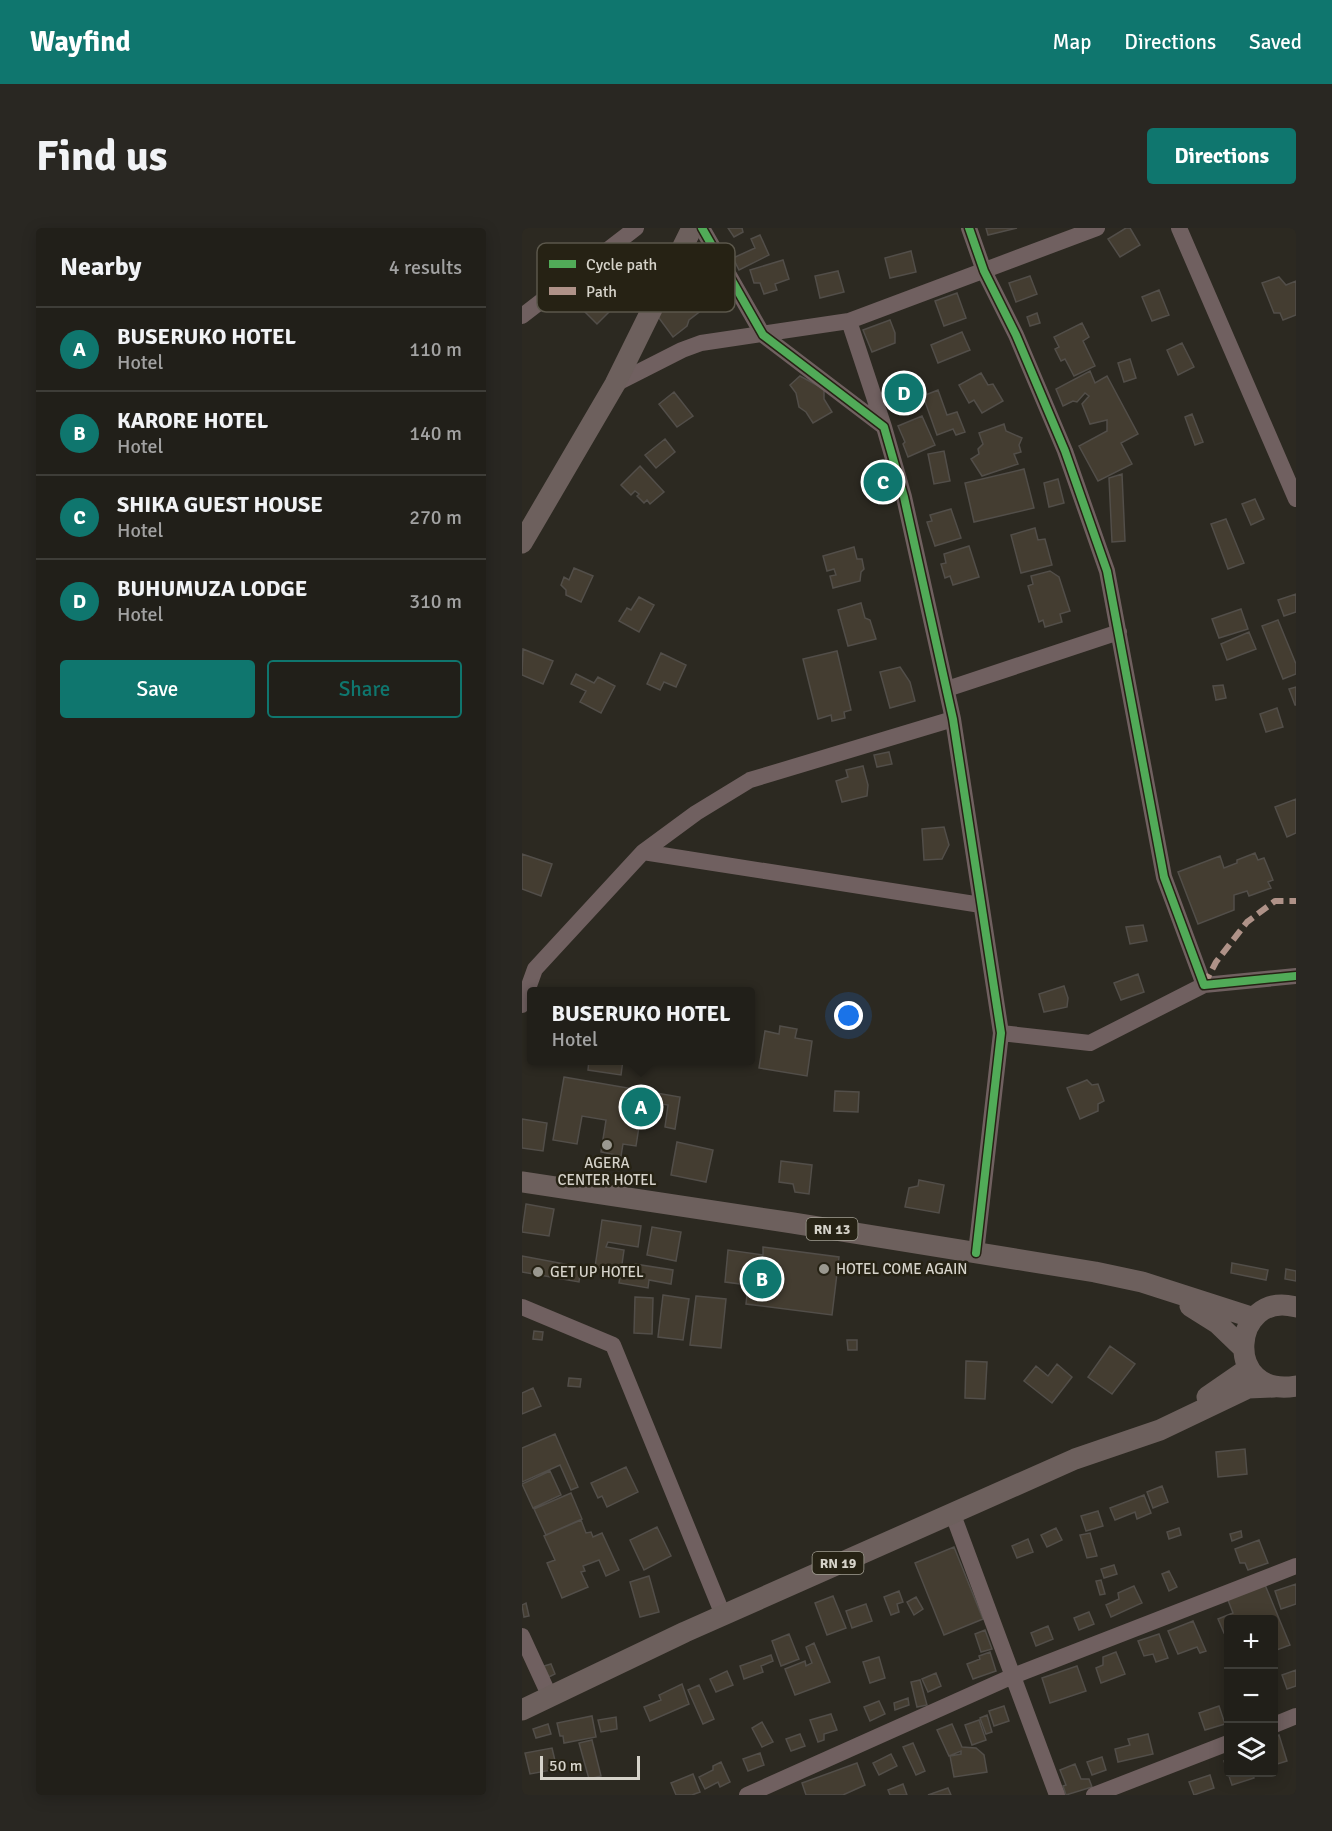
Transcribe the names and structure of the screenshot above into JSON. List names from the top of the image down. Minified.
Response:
{"streets":{"main road":["RN 13","RN 19"]},"crossings":[["RN 13","RN 19"]],"places":["AGERA CENTER HOTEL","HOTEL COME AGAIN","GET UP HOTEL"],"legend":["Cycle path","Path"],"scale_bar":"50 m","page":{"header":"Wayfind","nav":["Map","Directions","Saved"],"buttons":["Directions",["Save","Share"]],"title":"Find us","heading":["Nearby","4 results"],"list":[{"mark":"A","name":"BUSERUKO HOTEL","note":"Hotel","value":"110 m"},{"mark":"B","name":"KARORE HOTEL","note":"Hotel","value":"140 m"},{"mark":"C","name":"SHIKA GUEST HOUSE","note":"Hotel","value":"270 m"},{"mark":"D","name":"BUHUMUZA LODGE","note":"Hotel","value":"310 m"}],"pins":["D","C","A","B"],"popup":["BUSERUKO HOTEL","Hotel"],"map_buttons":["+","−"],"scale":"50 m"}}
